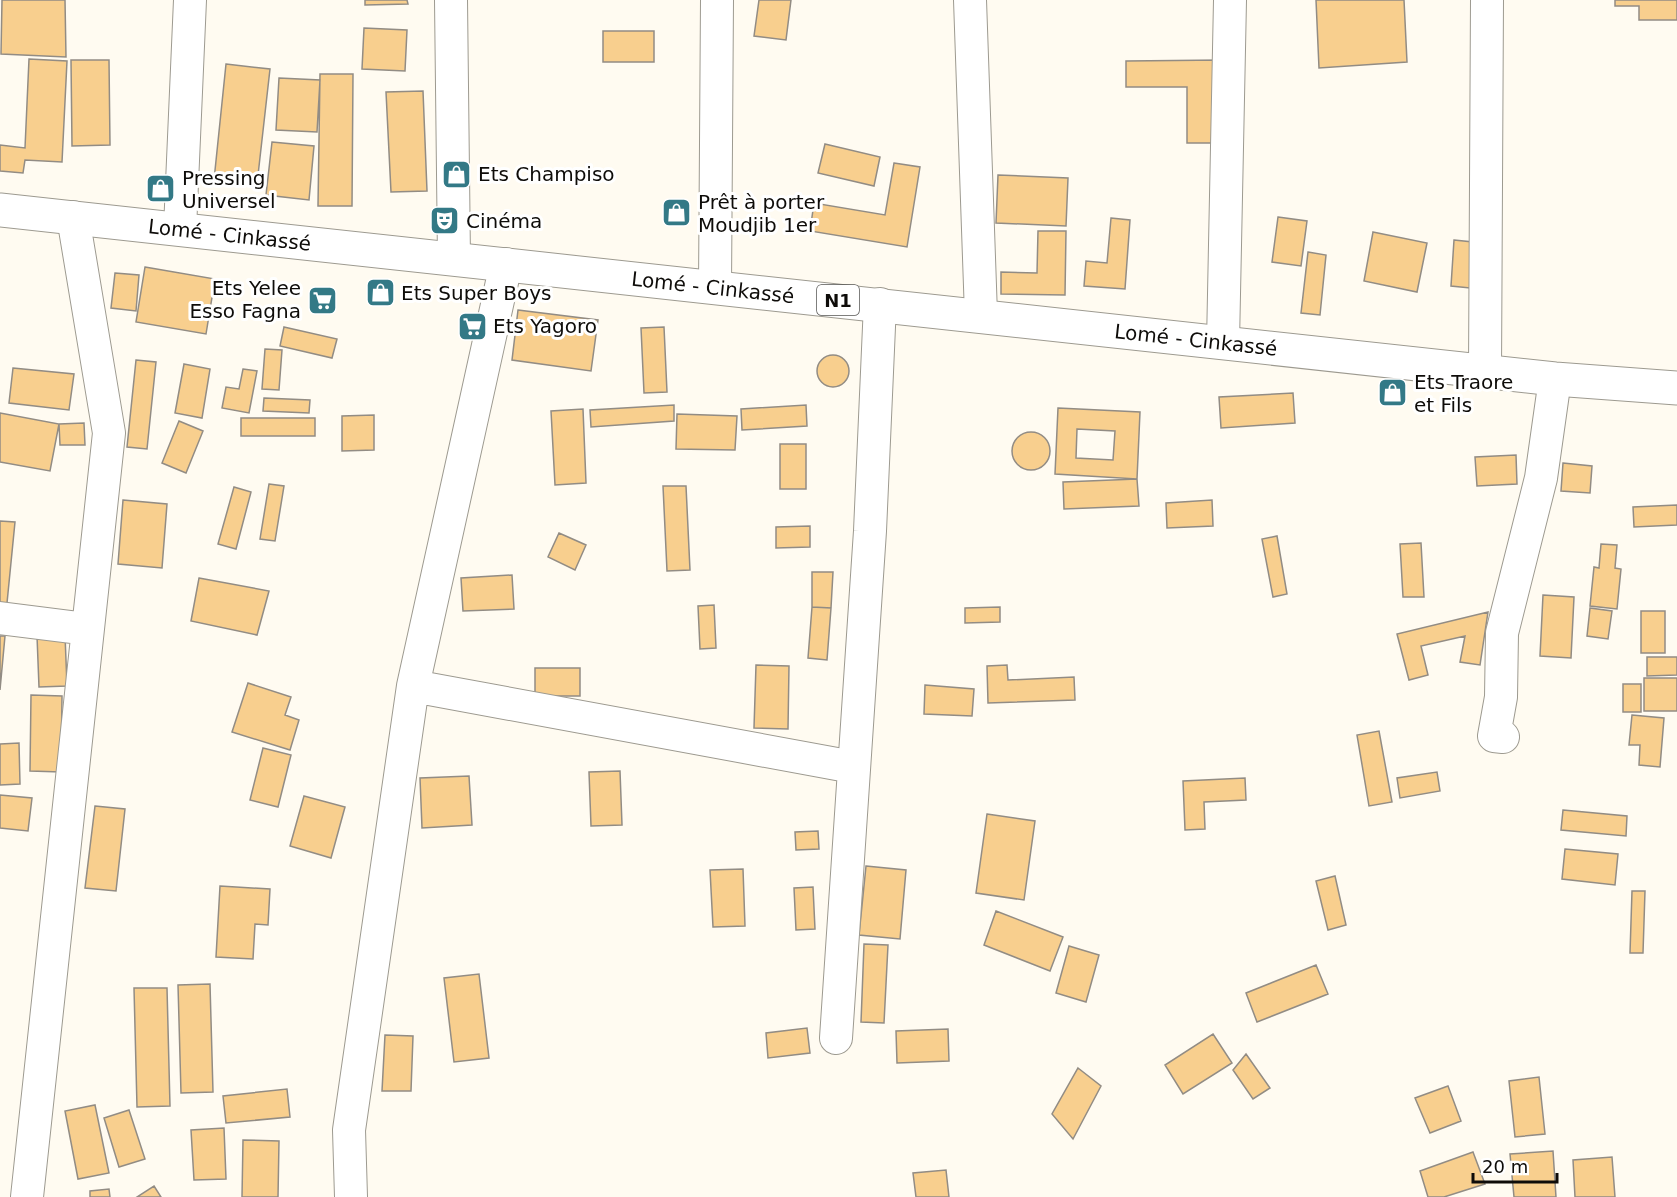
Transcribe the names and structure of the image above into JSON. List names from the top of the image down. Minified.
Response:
{"streets":{"highway":["Lomé - Cinkassé","N1"]},"places":{"shop":["Ets Champiso","Pressing Universel","Prêt à porter Moudjib 1er","Ets Super Boys","Ets Traore et Fils"],"theatre":["Cinéma"],"supermarket":["Ets Yelee Esso Fagna","Ets Yagoro"]},"scale_bar":"20 m"}
